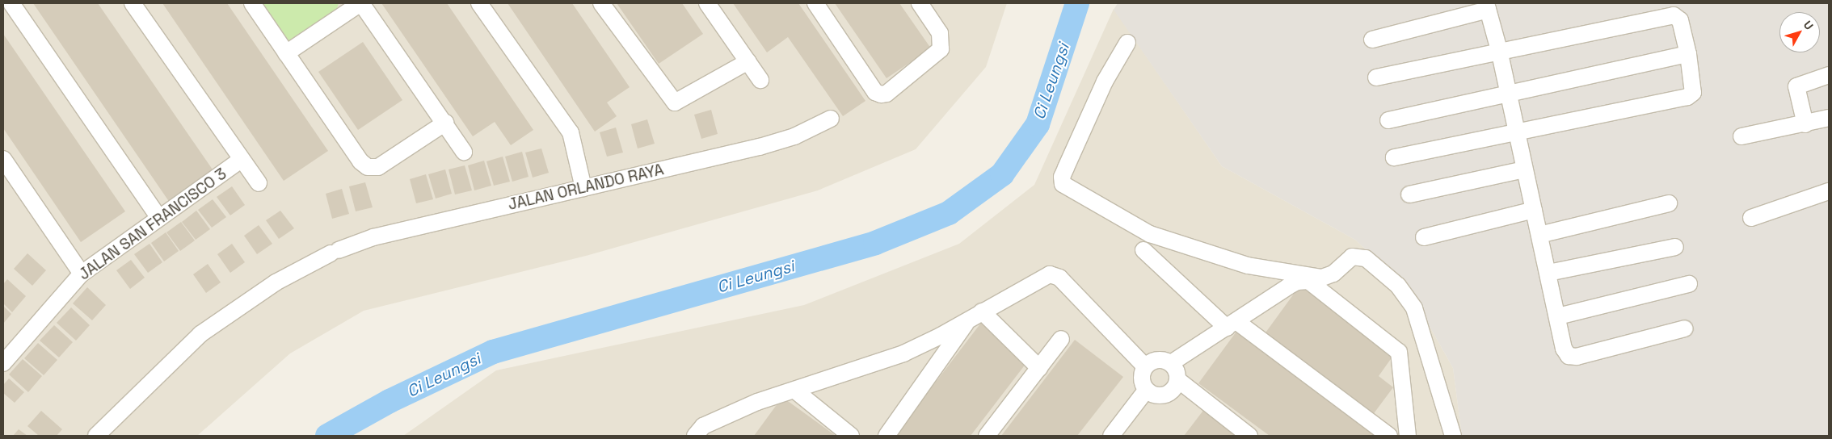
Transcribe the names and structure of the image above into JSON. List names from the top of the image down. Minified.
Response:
{"streets":{"street":["JALAN ORLANDO RAYA","JALAN SAN FRANCISCO 3"]},"water":["Ci Leungsi"],"north":"top right"}
